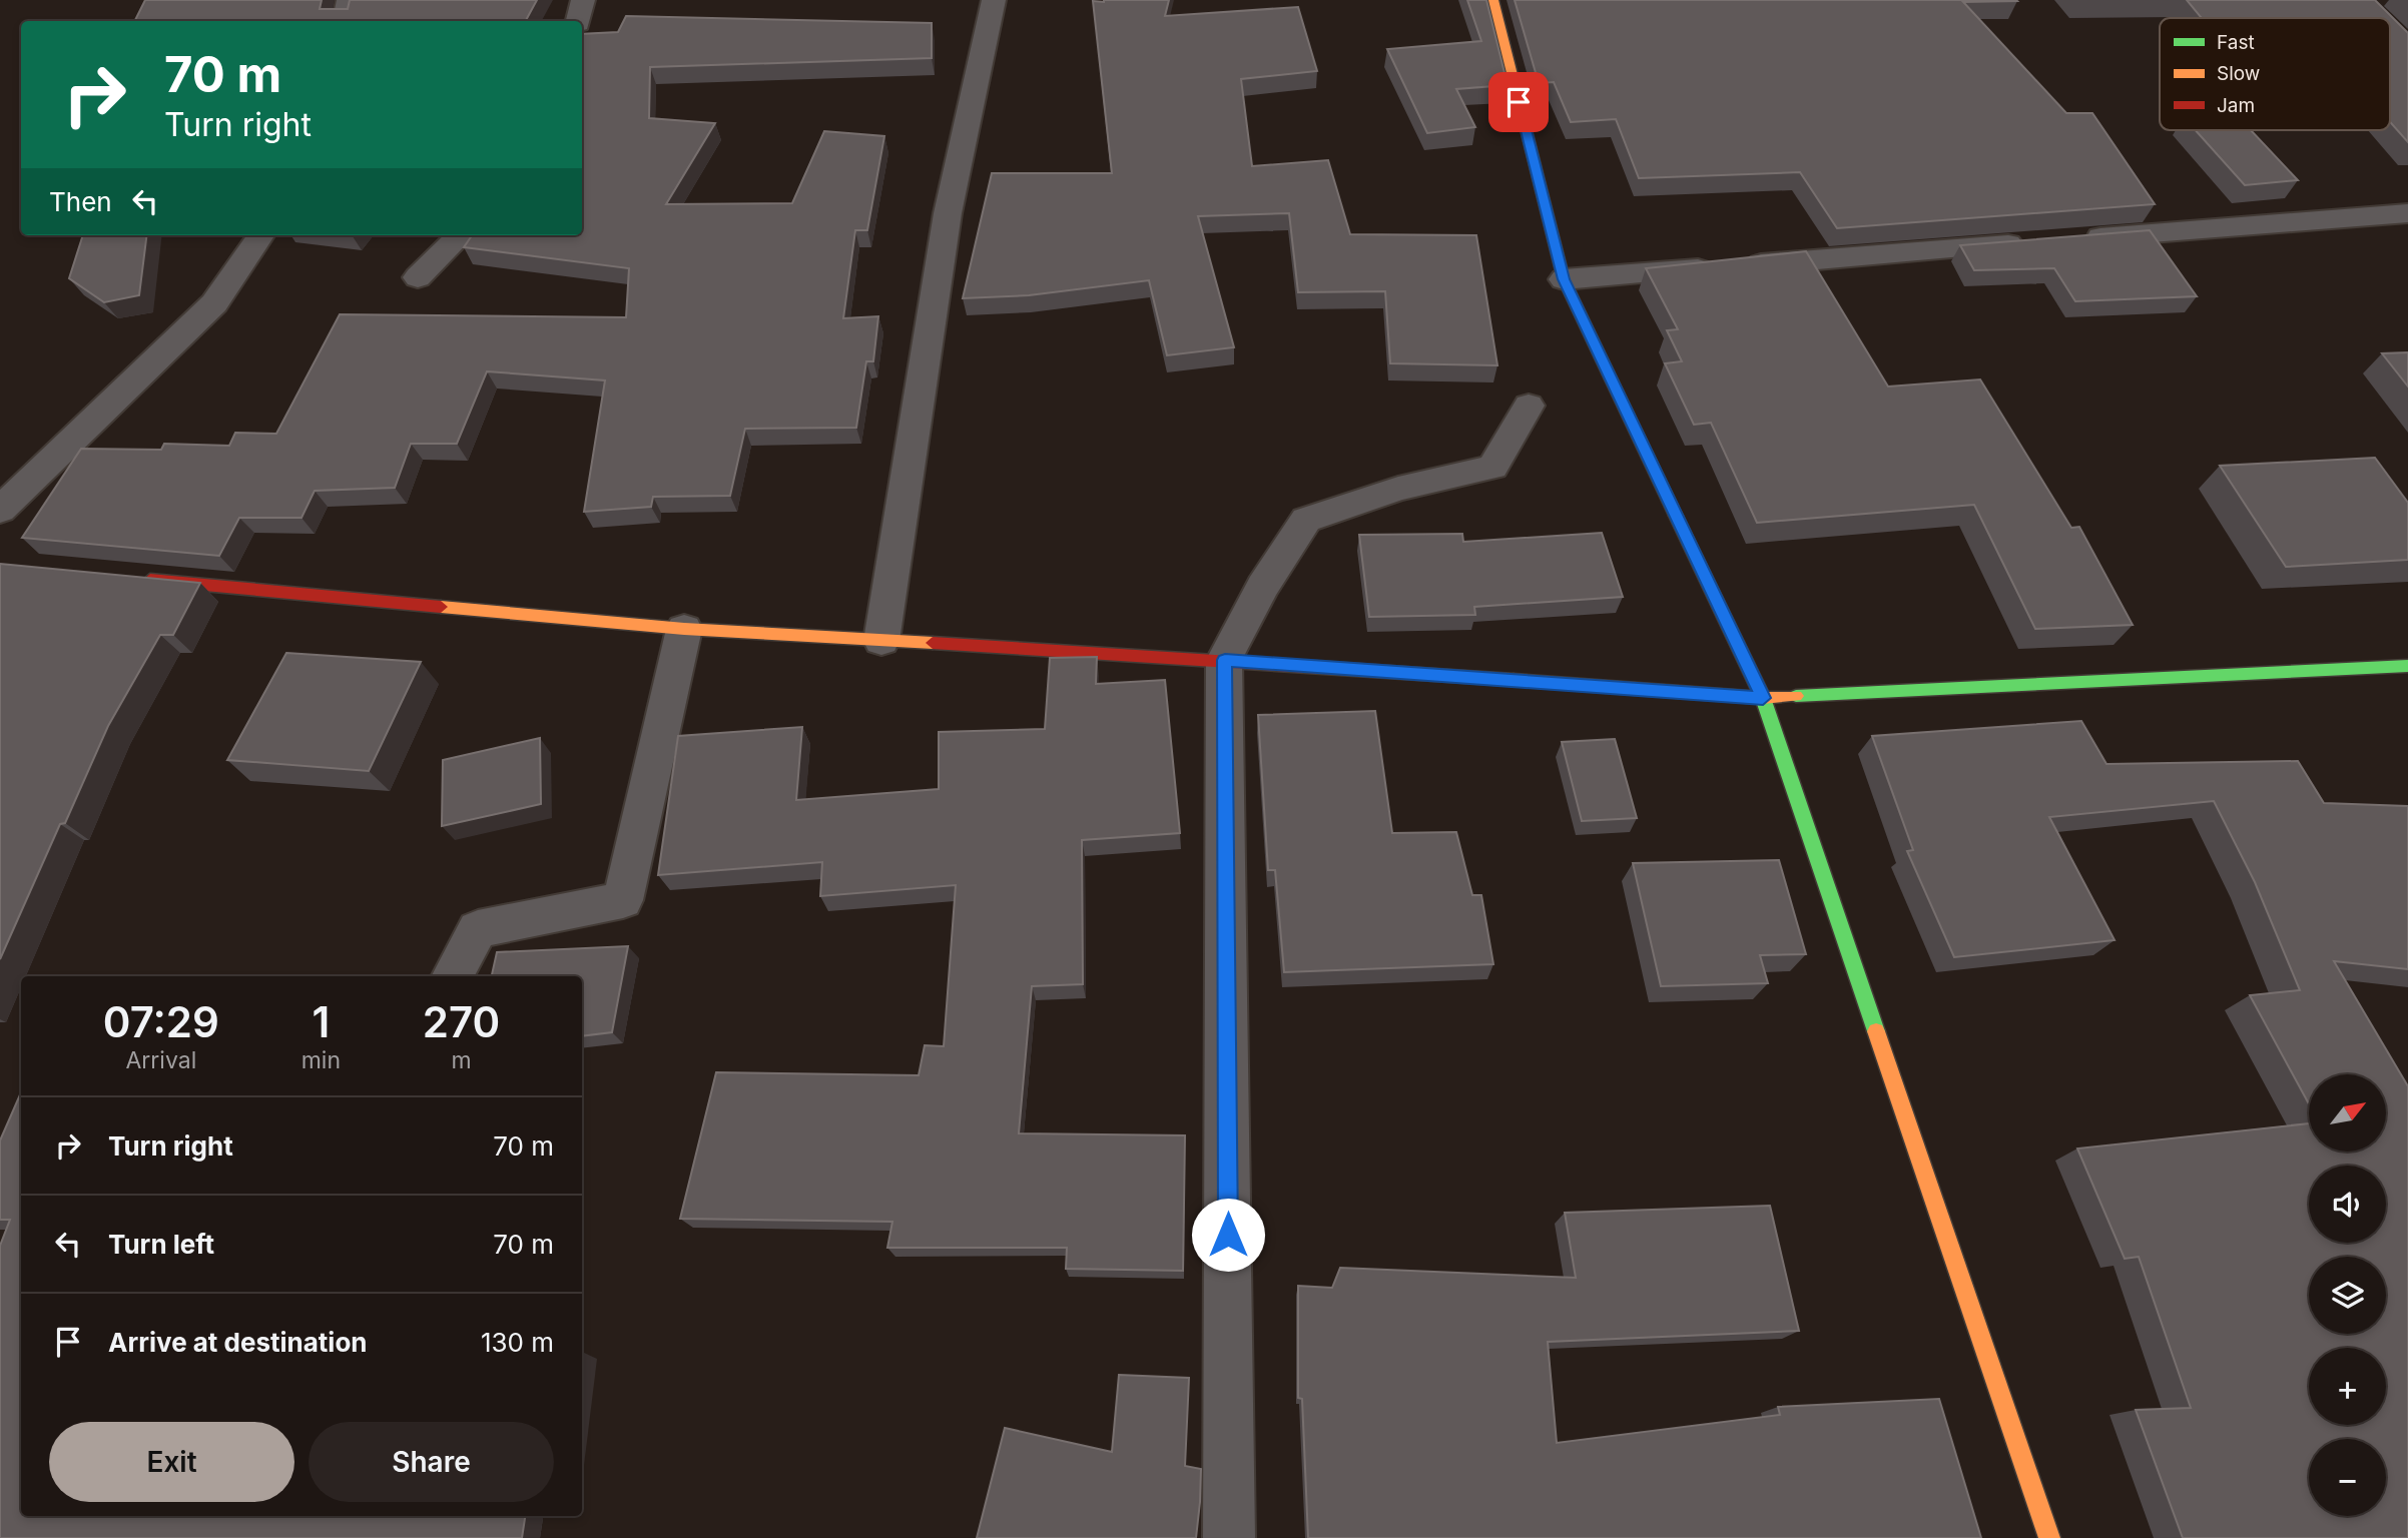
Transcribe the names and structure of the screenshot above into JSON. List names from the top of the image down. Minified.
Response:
{"legend":["Fast","Slow","Jam"],"north":"top right","page":{"turn":["70 m","Turn right"],"then":"Then","eta":["07:29","Arrival","1","min","270","m"],"map_buttons":["+","−"],"list":[{"name":"Turn right","value":"70 m"},{"name":"Turn left","value":"70 m"},{"name":"Arrive at destination","value":"130 m"}],"buttons":["Exit","Share"]}}
